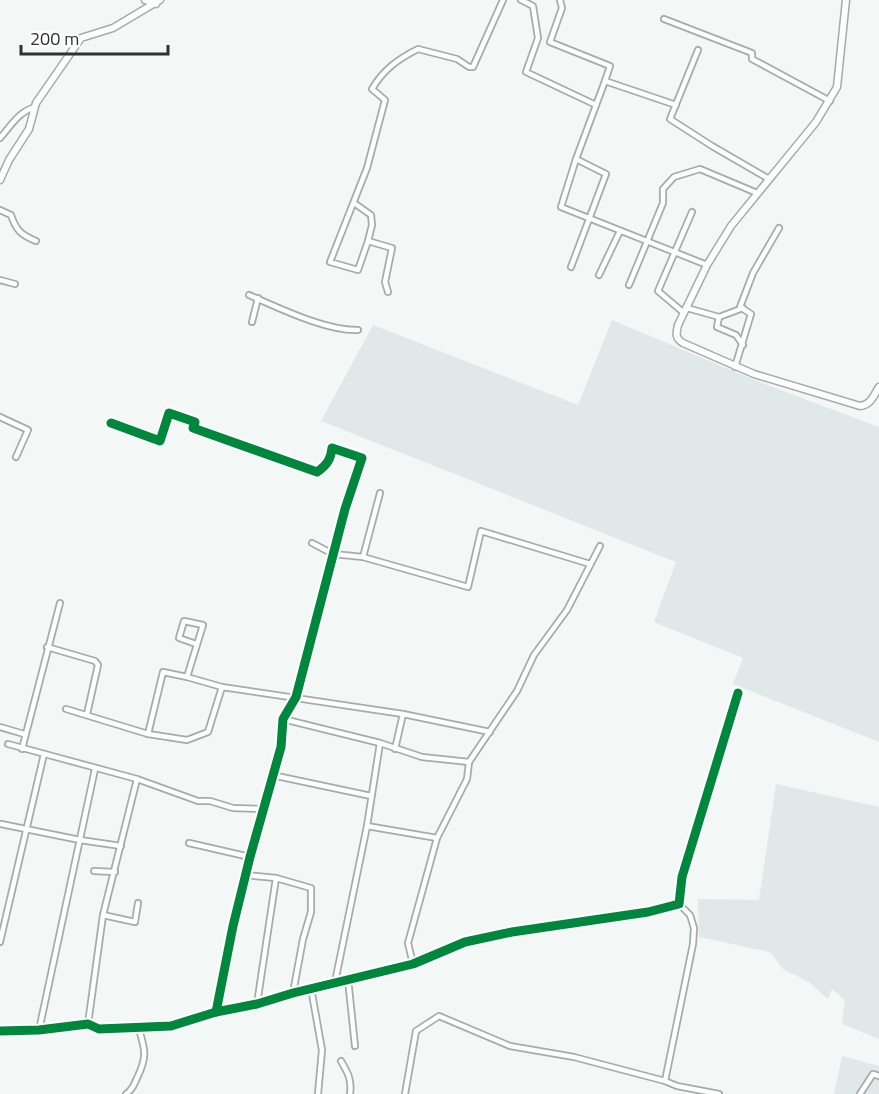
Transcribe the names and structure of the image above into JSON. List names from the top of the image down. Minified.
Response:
{"scale_bar":"200 m"}
